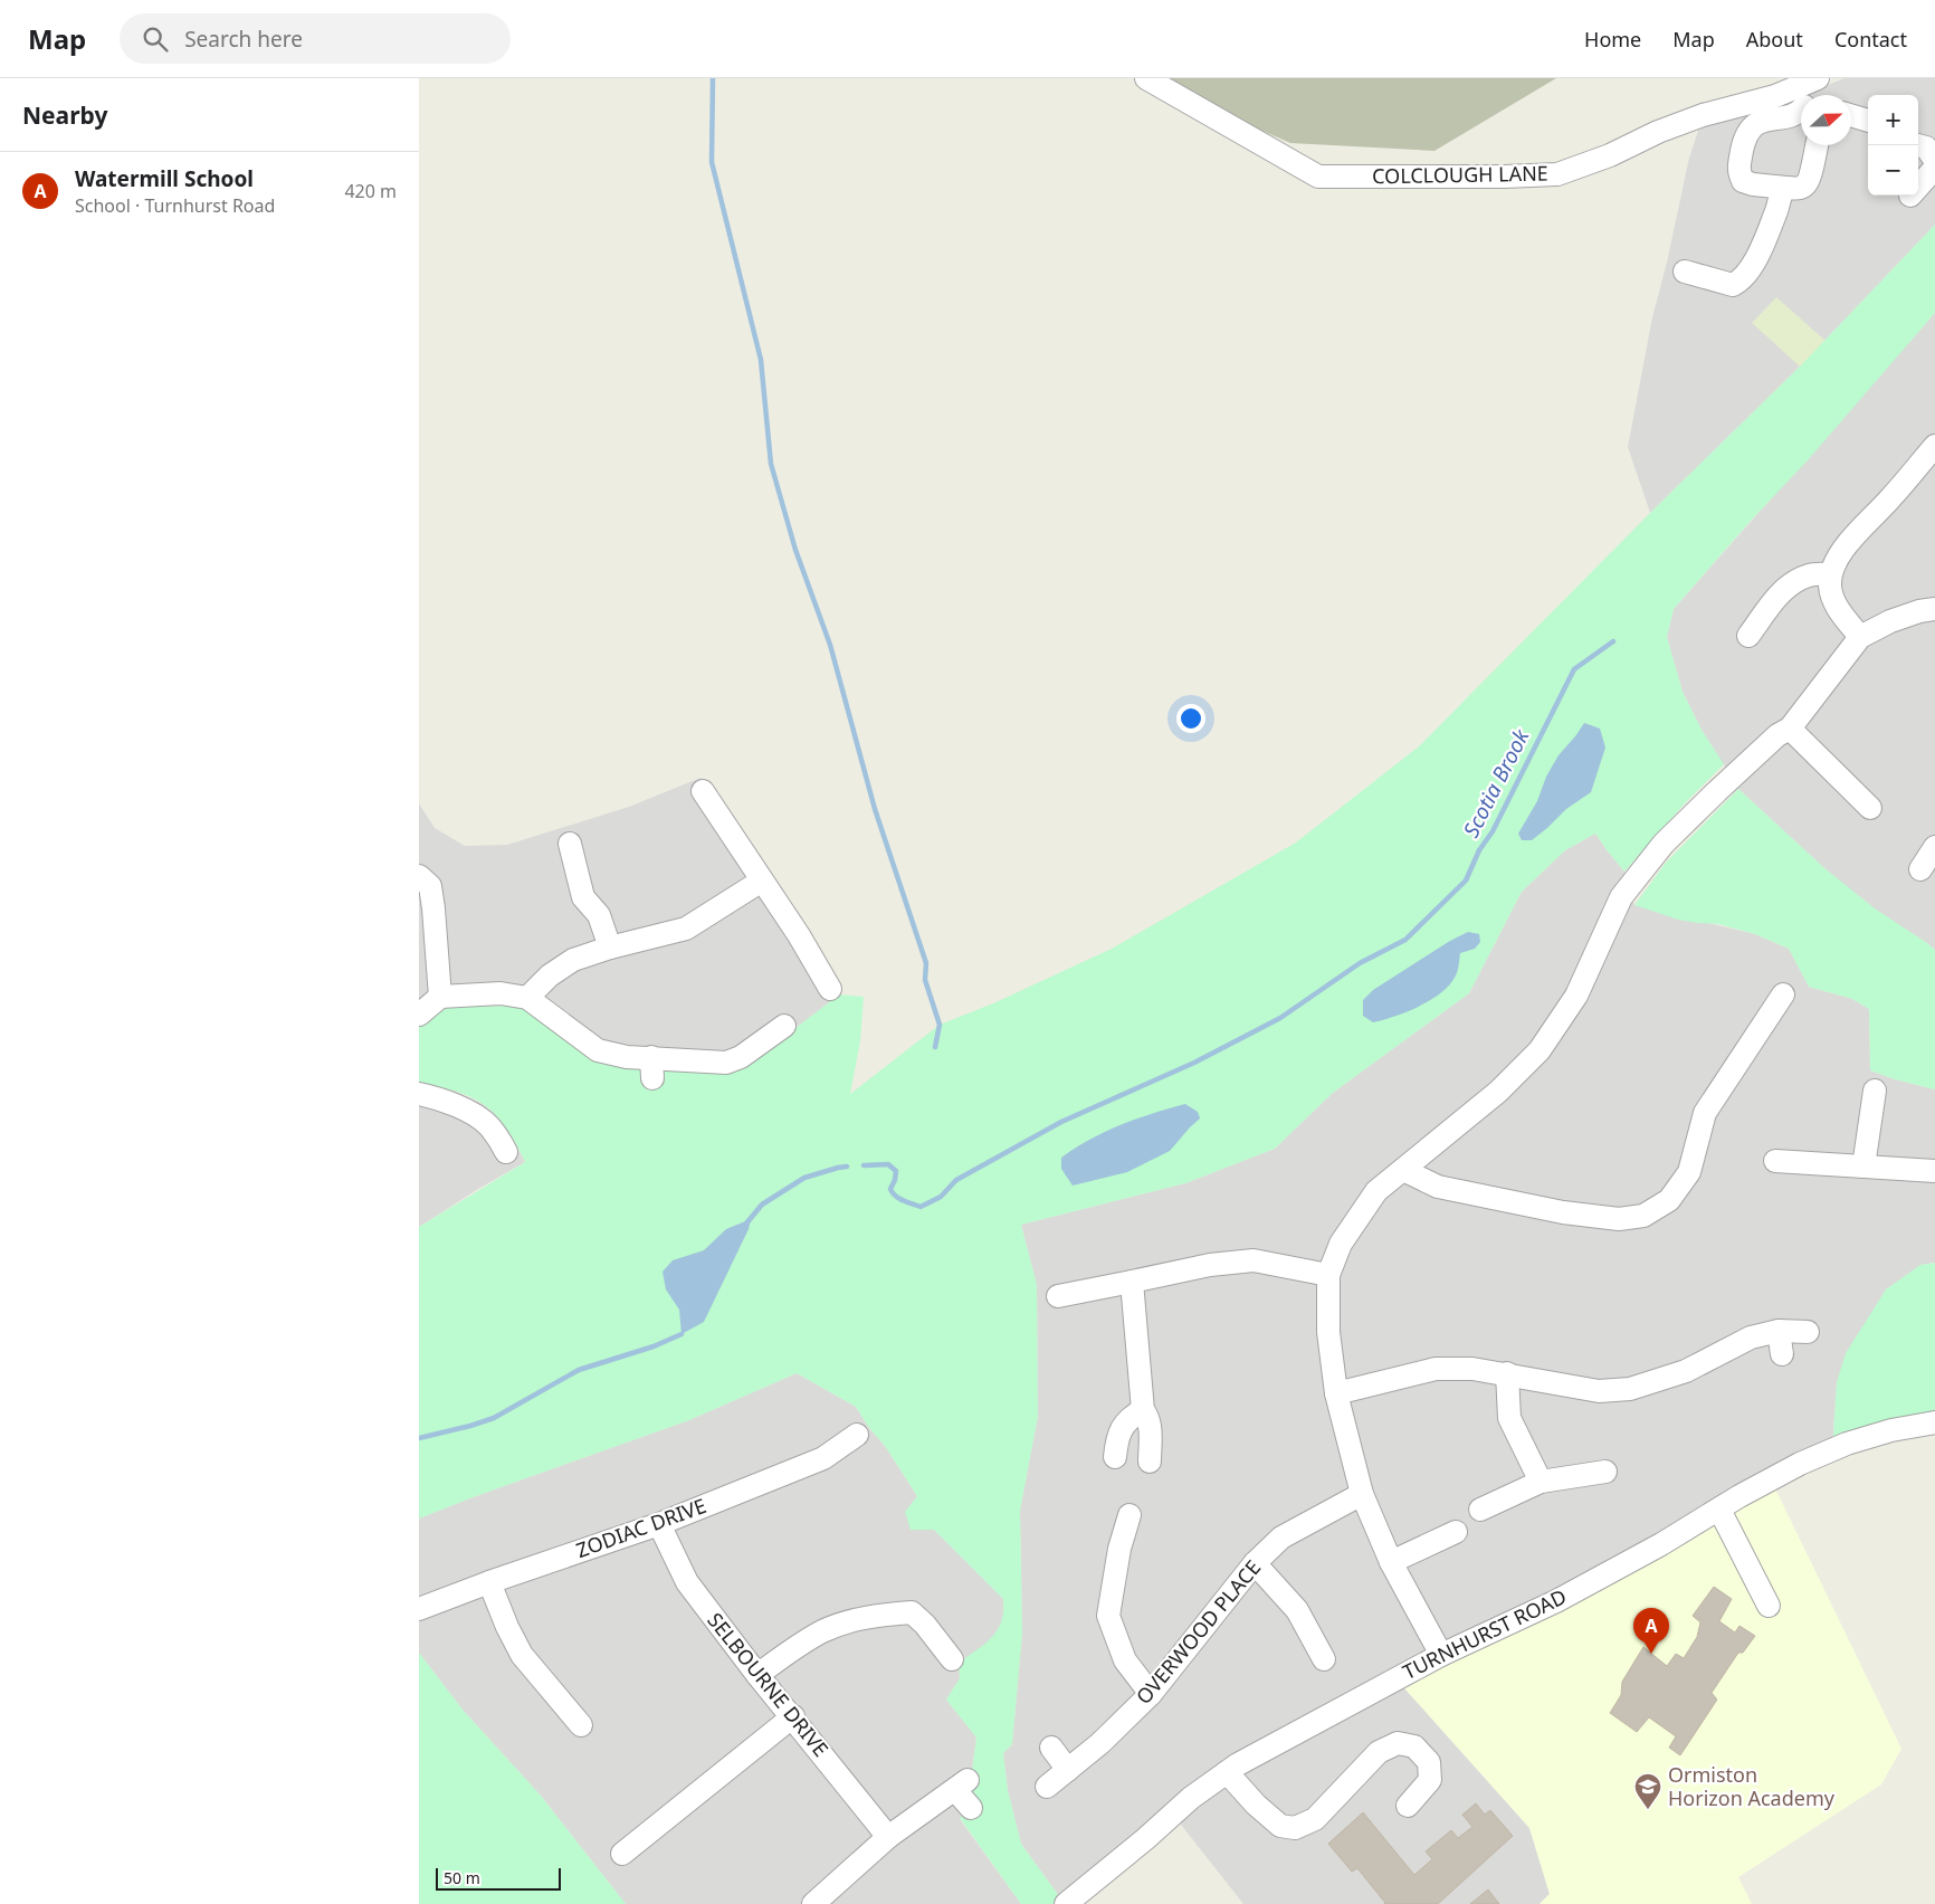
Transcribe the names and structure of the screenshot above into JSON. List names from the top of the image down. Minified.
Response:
{"streets":{"street":["COLCLOUGH LANE","ZODIAC DRIVE","OVERWOOD PLACE","TURNHURST ROAD","SELBOURNE DRIVE"]},"crossings":[["ZODIAC DRIVE","SELBOURNE DRIVE"]],"water":["Scotia Brook"],"places":{"school or university":["Ormiston Horizon Academy"]},"scale_bar":"50 m","north":"right","page":{"header":"Map","search":"Search here","nav":["Home","Map","About","Contact"],"heading":"Nearby","map_buttons":["+","−"],"list":[{"mark":"A","name":"Watermill School","note":"School · Turnhurst Road","value":"420 m"}],"pins":"A","scale":"50 m"}}
